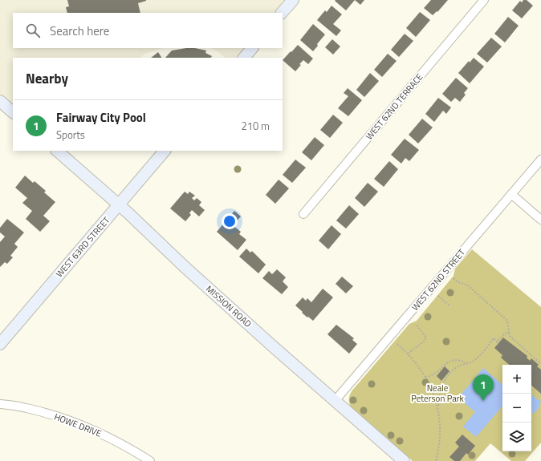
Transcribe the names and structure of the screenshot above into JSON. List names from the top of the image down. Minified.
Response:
{"streets":{"main road":["WEST 63RD STREET","MISSION ROAD"],"street":["WEST 62ND TERRACE","WEST 62ND STREET","HOWE DRIVE"]},"crossings":[["WEST 63RD STREET","MISSION ROAD"],["WEST 62ND STREET","MISSION ROAD"]],"parks":["Neale Peterson Park"],"page":{"search":"Search here","heading":"Nearby","list":[{"mark":"1","name":"Fairway City Pool","note":"Sports","value":"210 m"}],"map_buttons":["+","−"],"pins":"1"}}
